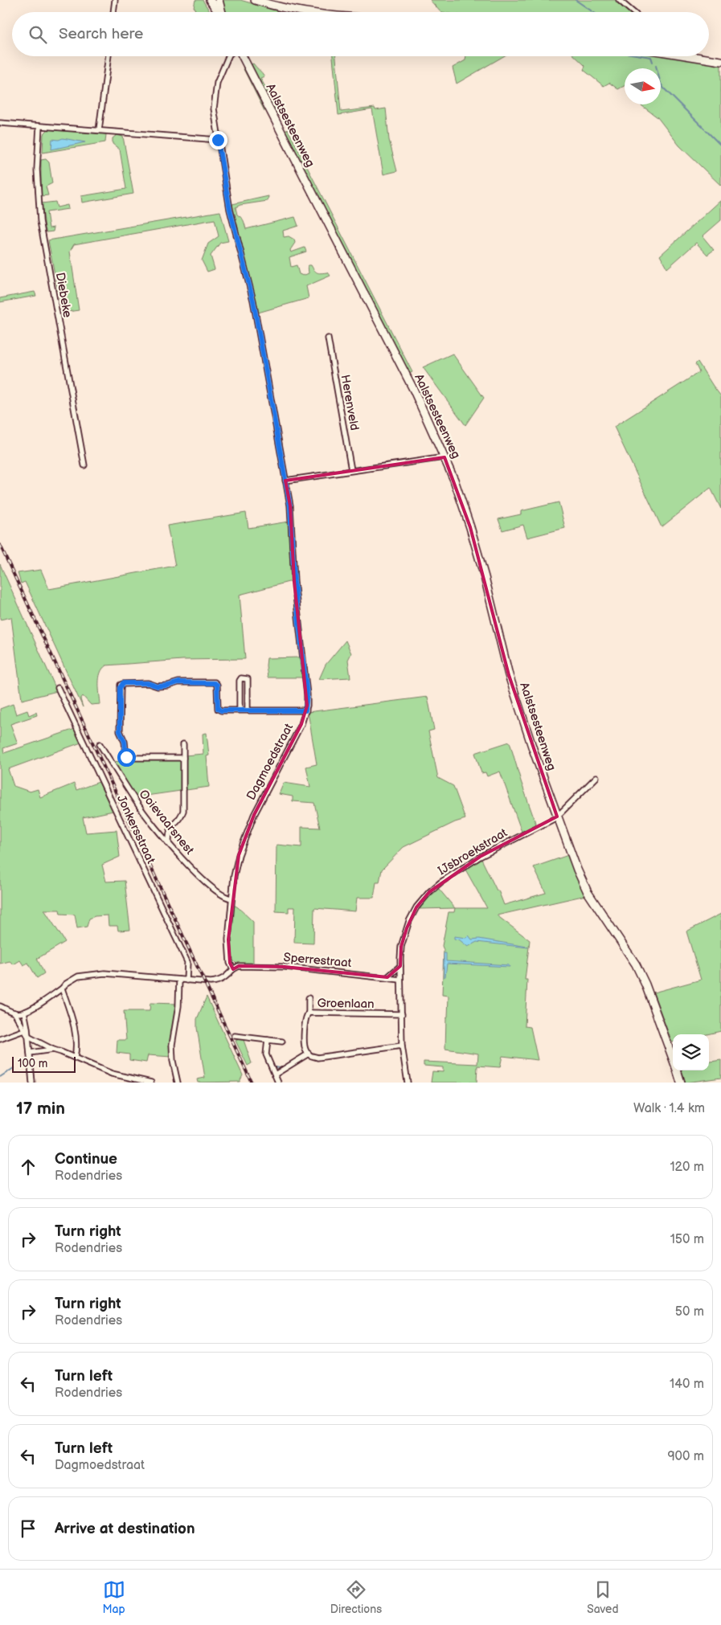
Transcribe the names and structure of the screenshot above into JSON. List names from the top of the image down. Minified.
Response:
{"streets":{"main road":["Aalstsesteenweg"],"street":["Diebeke","Herenveld","Dagmoedstraat","Ooievaarsnest","Jonkersstraat","IJsbroekstraat","Sperrestraat","Groenlaan"]},"crossings":[["Aalstsesteenweg","IJsbroekstraat"],["Dagmoedstraat","Ooievaarsnest"],["Dagmoedstraat","Sperrestraat"],["IJsbroekstraat","Sperrestraat"],["IJsbroekstraat","Groenlaan"]],"scale_bar":"100 m","north":"right","page":{"search":"Search here","scale":"100 m","heading":["17 min","Walk · 1.4 km"],"list":[["Continue","Rodendries","120 m"],["Turn right","Rodendries","150 m"],["Turn right","Rodendries","50 m"],["Turn left","Rodendries","140 m"],["Turn left","Dagmoedstraat","900 m"],"Arrive at destination"],"nav":["Map","Directions","Saved"]}}
